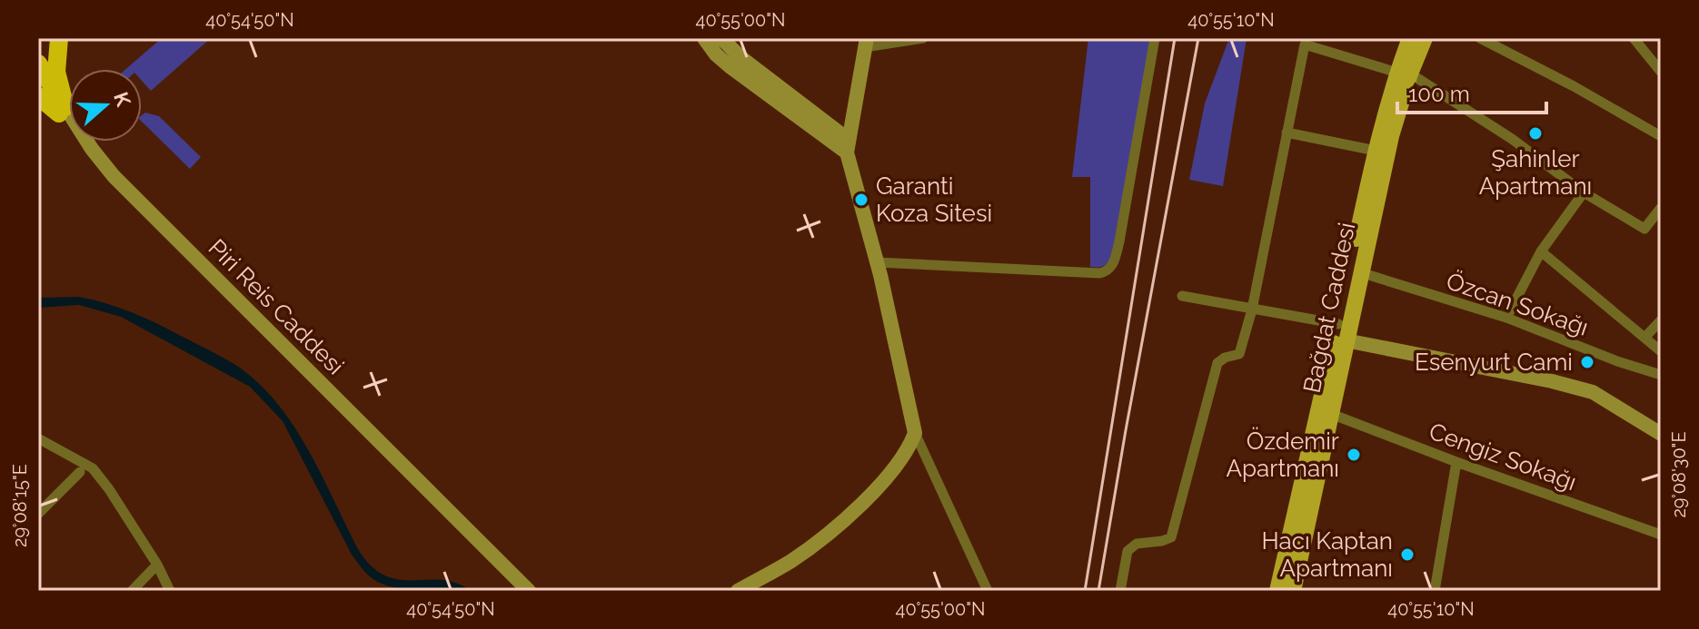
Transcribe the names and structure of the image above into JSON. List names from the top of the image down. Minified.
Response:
{"streets":{"main road":["Piri Reis Caddesi","Bağdat Caddesi"],"street":["Özcan Sokağı","Cengiz Sokağı"]},"crossings":[["Özcan Sokağı","Bağdat Caddesi"],["Bağdat Caddesi","Cengiz Sokağı"]],"places":["Şahinler Apartmanı","Garanti Koza Sitesi","Esenyurt Cami","Özdemir Apartmanı","Hacı Kaptan Apartmanı"],"scale_bar":"100 m","north":"right","coordinates":["40°54'50\"N","40°55'00\"N","40°55'10\"N","29°08'30\"E","29°08'15\"E"]}
